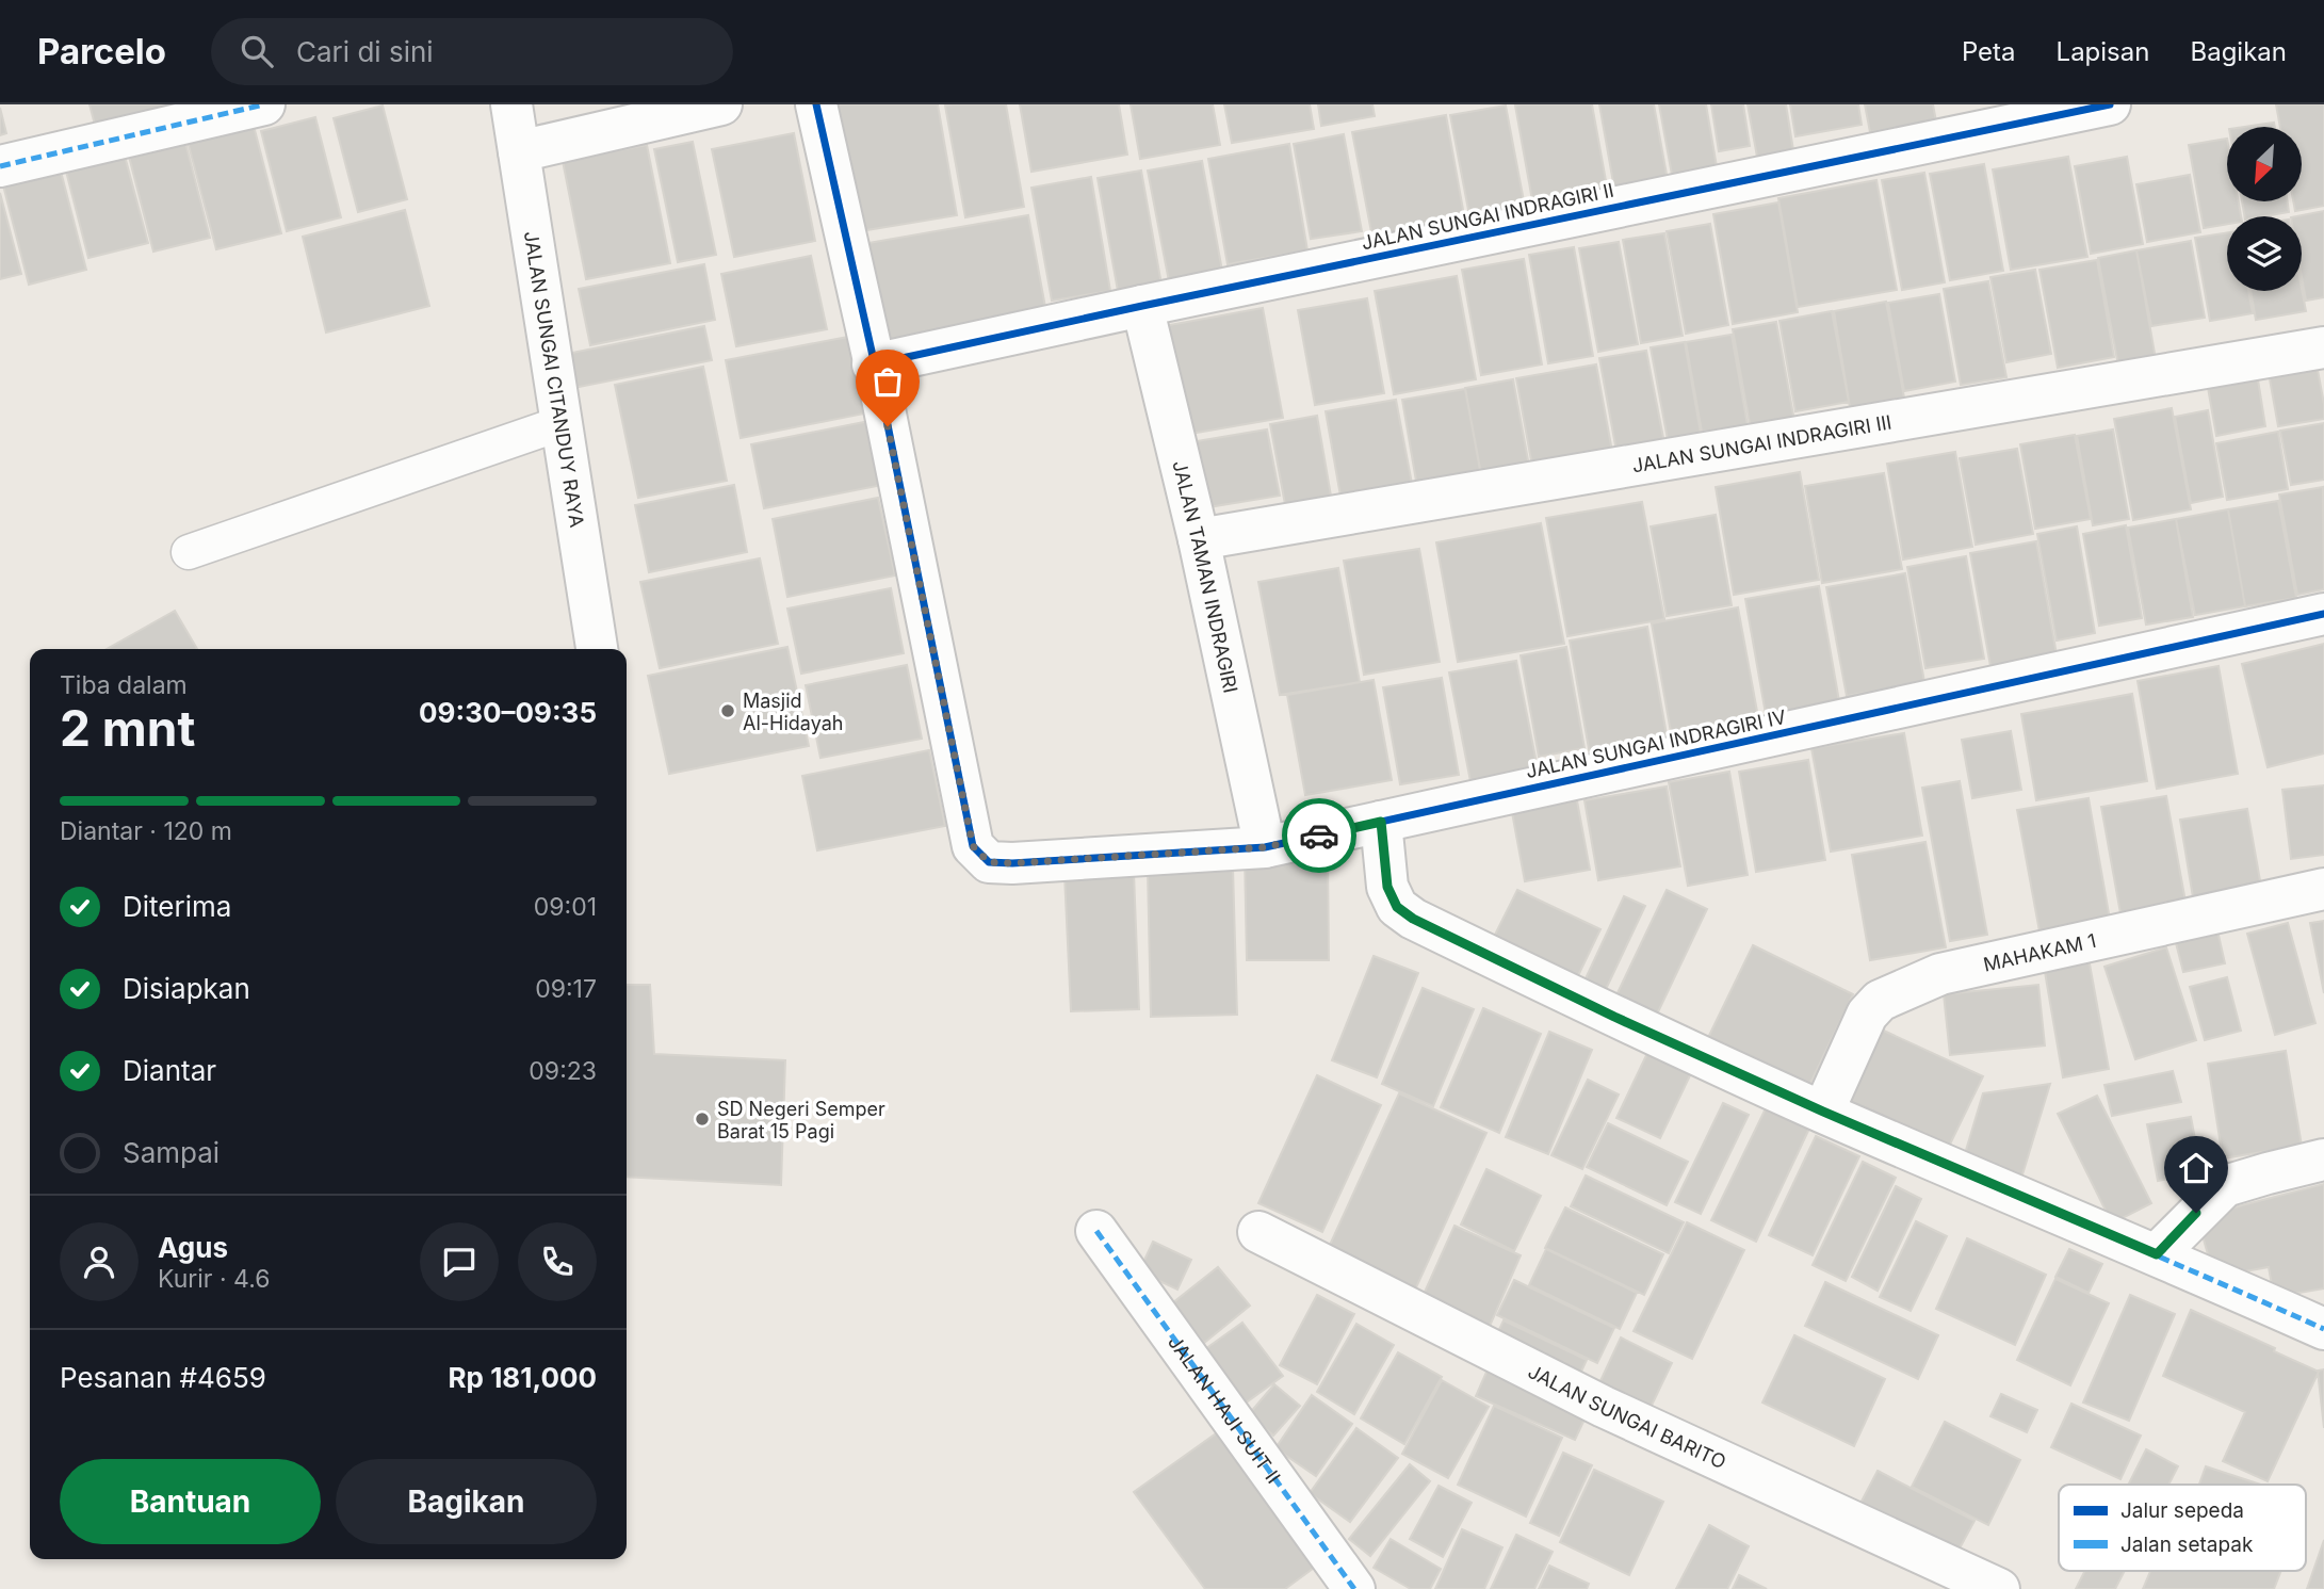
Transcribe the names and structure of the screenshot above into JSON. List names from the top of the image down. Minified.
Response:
{"streets":{"street":["JALAN SUNGAI INDRAGIRI II","JALAN SUNGAI CITANDUY RAYA","JALAN SUNGAI INDRAGIRI III","JALAN TAMAN INDRAGIRI","JALAN SUNGAI INDRAGIRI IV","MAHAKAM 1","JALAN HAJI SUIT II","JALAN SUNGAI BARITO"]},"crossings":[["JALAN SUNGAI INDRAGIRI II","JALAN TAMAN INDRAGIRI"],["JALAN SUNGAI INDRAGIRI II","JALAN SUNGAI INDRAGIRI IV"],["JALAN SUNGAI INDRAGIRI III","JALAN TAMAN INDRAGIRI"],["JALAN TAMAN INDRAGIRI","JALAN SUNGAI INDRAGIRI IV"]],"places":["Masjid Al-Hidayah","SD Negeri Semper Barat 15 Pagi"],"legend":["Jalur sepeda","Jalan setapak"],"north":"bottom left","page":{"header":"Parcelo","search":"Cari di sini","nav":["Peta","Lapisan","Bagikan"],"heading":["2 mnt","Tiba dalam","09:30–09:35"],"panel":["Agus","Kurir · 4.6","Pesanan #4659","Rp 181,000"],"bar":"Diantar · 120 m","list":[["Diterima","09:01"],["Disiapkan","09:17"],["Diantar","09:23"],"Sampai"],"buttons":["Bantuan","Bagikan"]}}
